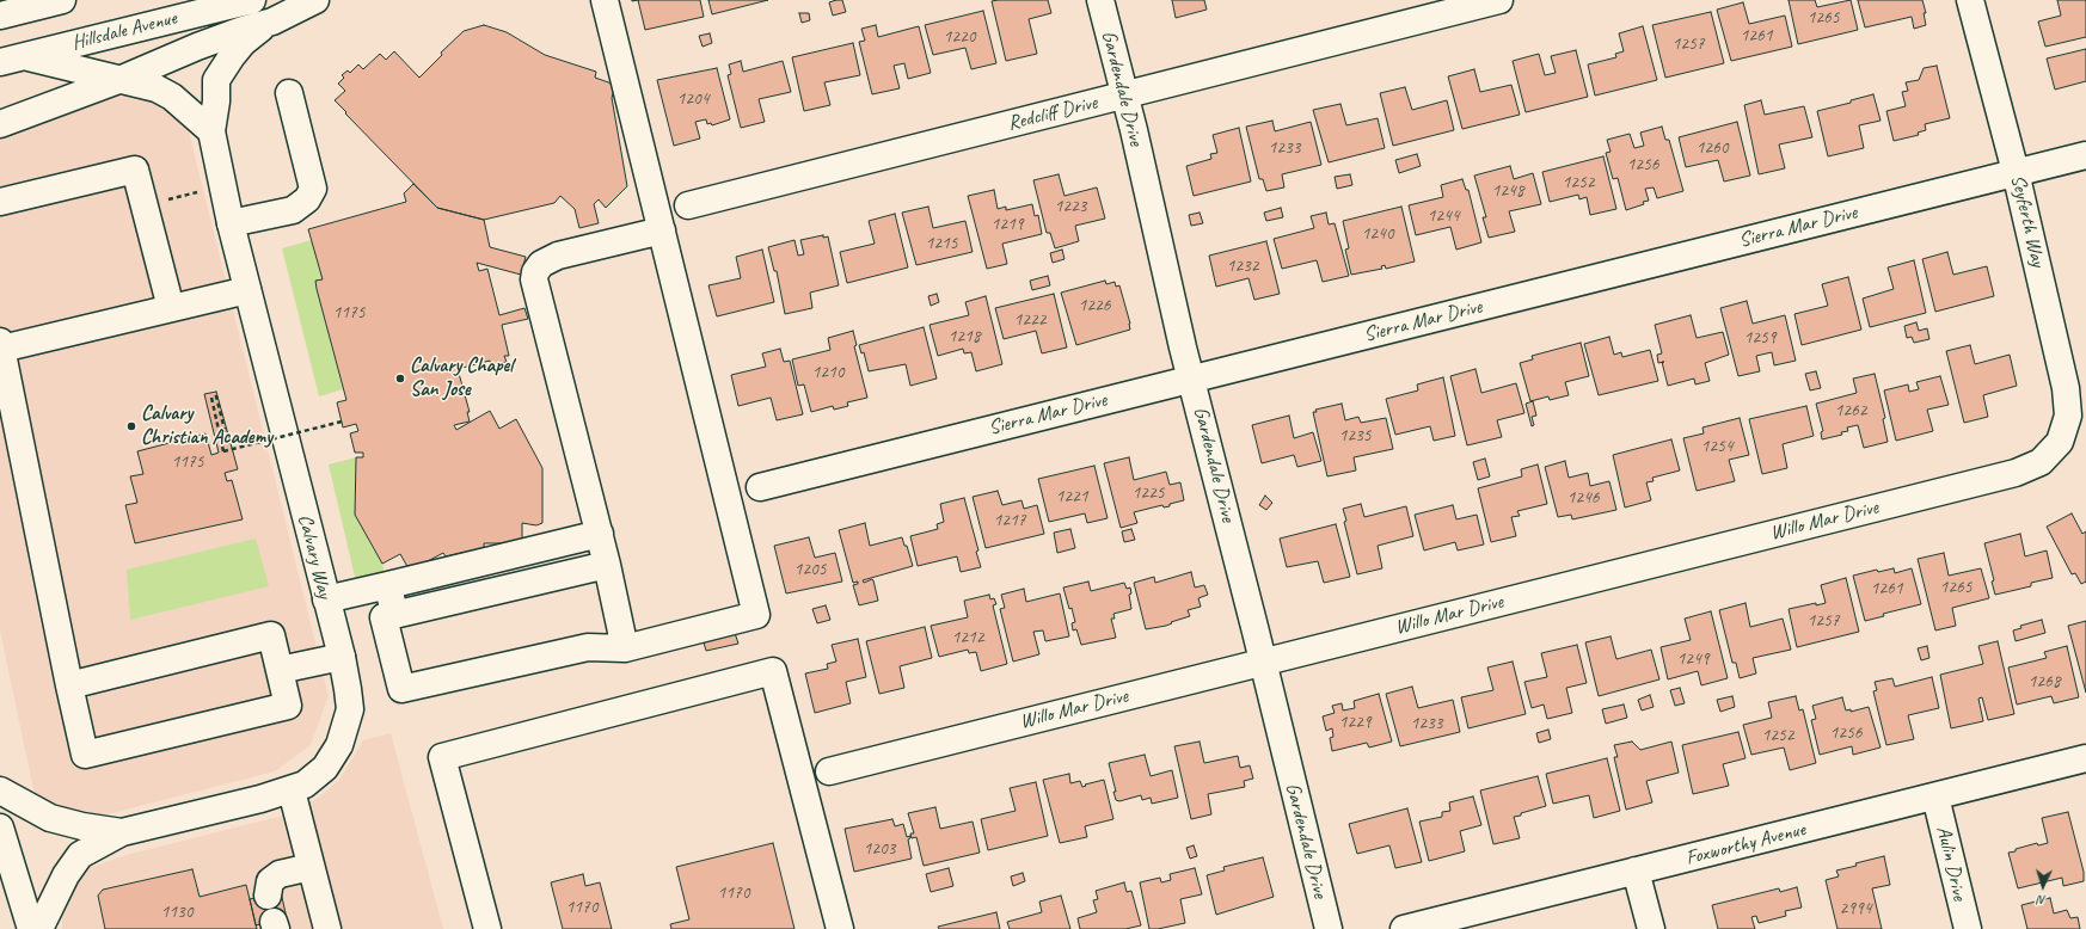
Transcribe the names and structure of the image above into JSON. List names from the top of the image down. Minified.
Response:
{"streets":{"main road":["Hillsdale Avenue","Gardendale Drive","Redcliff Drive","Seyferth Way","Sierra Mar Drive","Willo Mar Drive","Calvary Way","Foxworthy Avenue","Aulin Drive"]},"crossings":[["Gardendale Drive","Redcliff Drive"],["Gardendale Drive","Sierra Mar Drive"],["Gardendale Drive","Willo Mar Drive"],["Seyferth Way","Sierra Mar Drive"],["Seyferth Way","Willo Mar Drive"],["Foxworthy Avenue","Aulin Drive"]],"places":["Calvary Chapel San Jose","Calvary Christian Academy"],"house_numbers":["1265","1261","1220","1257","1204","1233","1260","1256","1252","1248","1223","1244","1219","1240","1215","1232","1226","1175","1222","1218","1259","1210","1262","1235","1254","1175","1225","1221","1246","1217","1205","1265","1261","1257","1212","1249","1268","1229","1233","1256","1252","1203","1170","1170","2994","1130"],"north":"bottom"}
